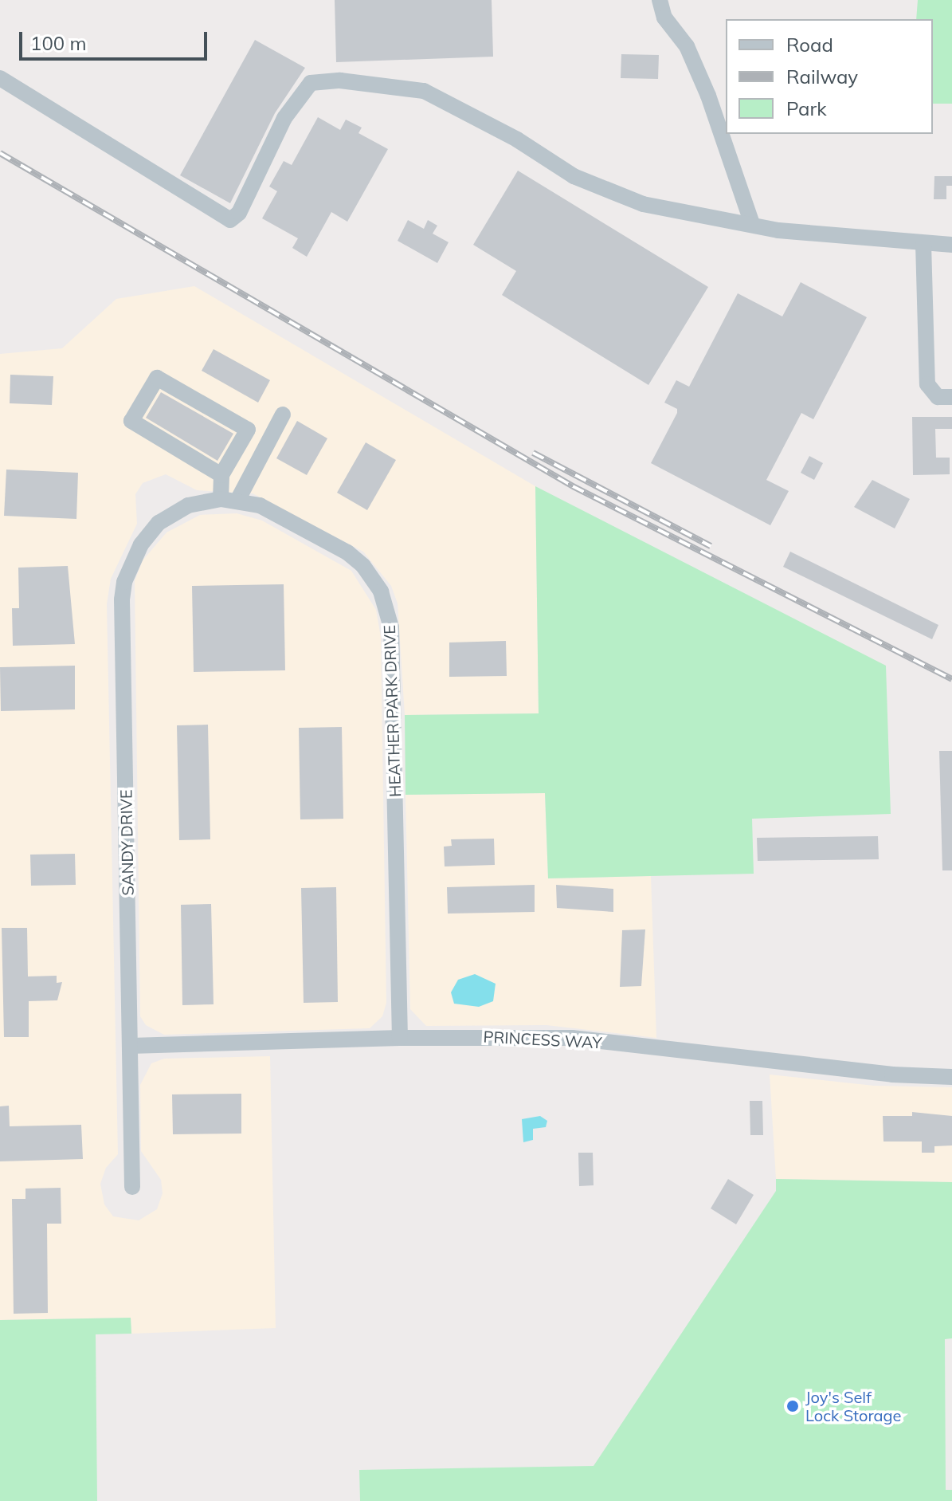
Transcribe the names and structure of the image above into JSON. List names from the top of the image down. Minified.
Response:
{"streets":{"street":["HEATHER PARK DRIVE","SANDY DRIVE","PRINCESS WAY"]},"crossings":[["HEATHER PARK DRIVE","SANDY DRIVE"],["HEATHER PARK DRIVE","PRINCESS WAY"],["SANDY DRIVE","PRINCESS WAY"]],"places":["Joy's Self Lock Storage"],"legend":["Road","Railway","Park"],"scale_bar":"100 m"}
